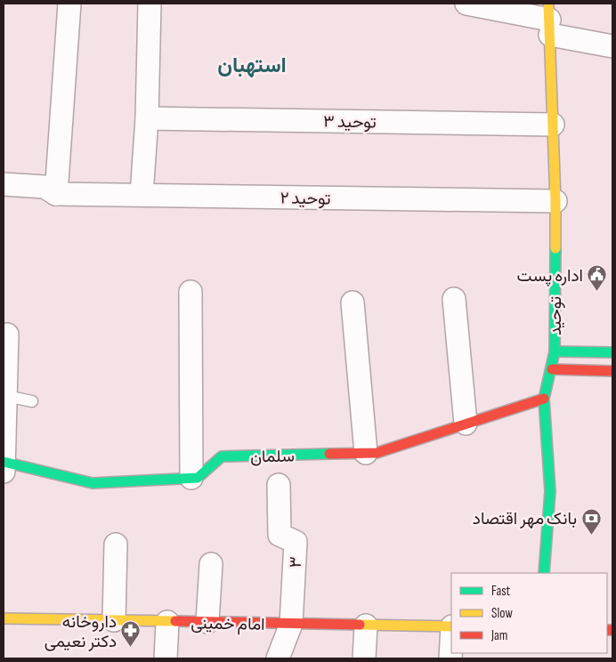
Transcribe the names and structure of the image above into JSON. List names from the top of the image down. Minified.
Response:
{"streets":{"street":["توحید ۳","توحید ۲","توحید","سلمان","۳","امام خمینی"]},"crossings":[["توحید ۳","توحید"],["توحید ۲","توحید"],["توحید","سلمان"],["۳","امام خمینی"]],"districts":["استهبان"],"places":{"public building":["اداره پست"],"bank":["بانک مهر اقتصاد"],"pharmacy":["داروخانه دکتر نعیمی"]},"legend":["Fast","Slow","Jam"]}
